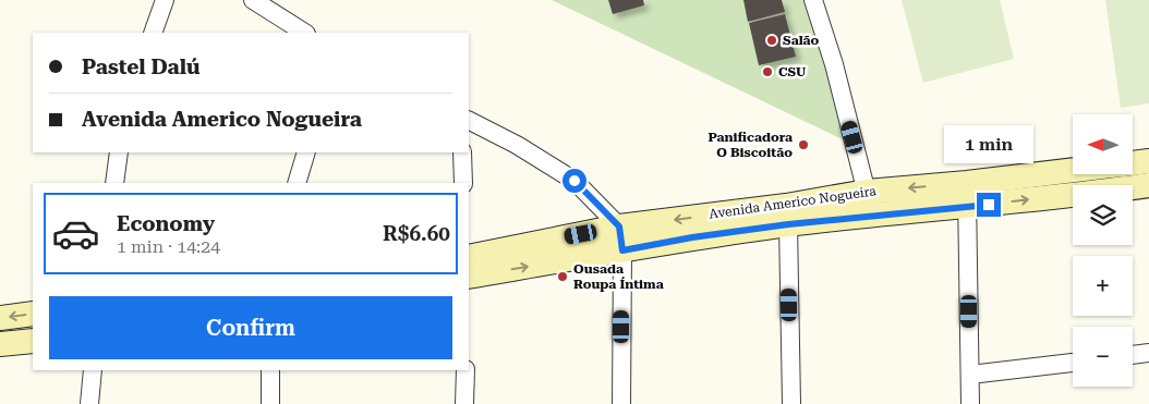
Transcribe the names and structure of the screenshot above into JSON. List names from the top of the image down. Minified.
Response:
{"streets":{"street":["Avenida Americo Nogueira"]},"places":["Salão","CSU","Panificadora O Biscoitão","Ousada Roupa Íntima"],"north":"left","page":{"banner":["Pastel Dalú","Avenida Americo Nogueira"],"map_buttons":["+","−"],"bubble":"1 min","list":[{"name":"Economy","note":"1 min · 14:24","value":"R$6.60"}],"buttons":"Confirm"}}
